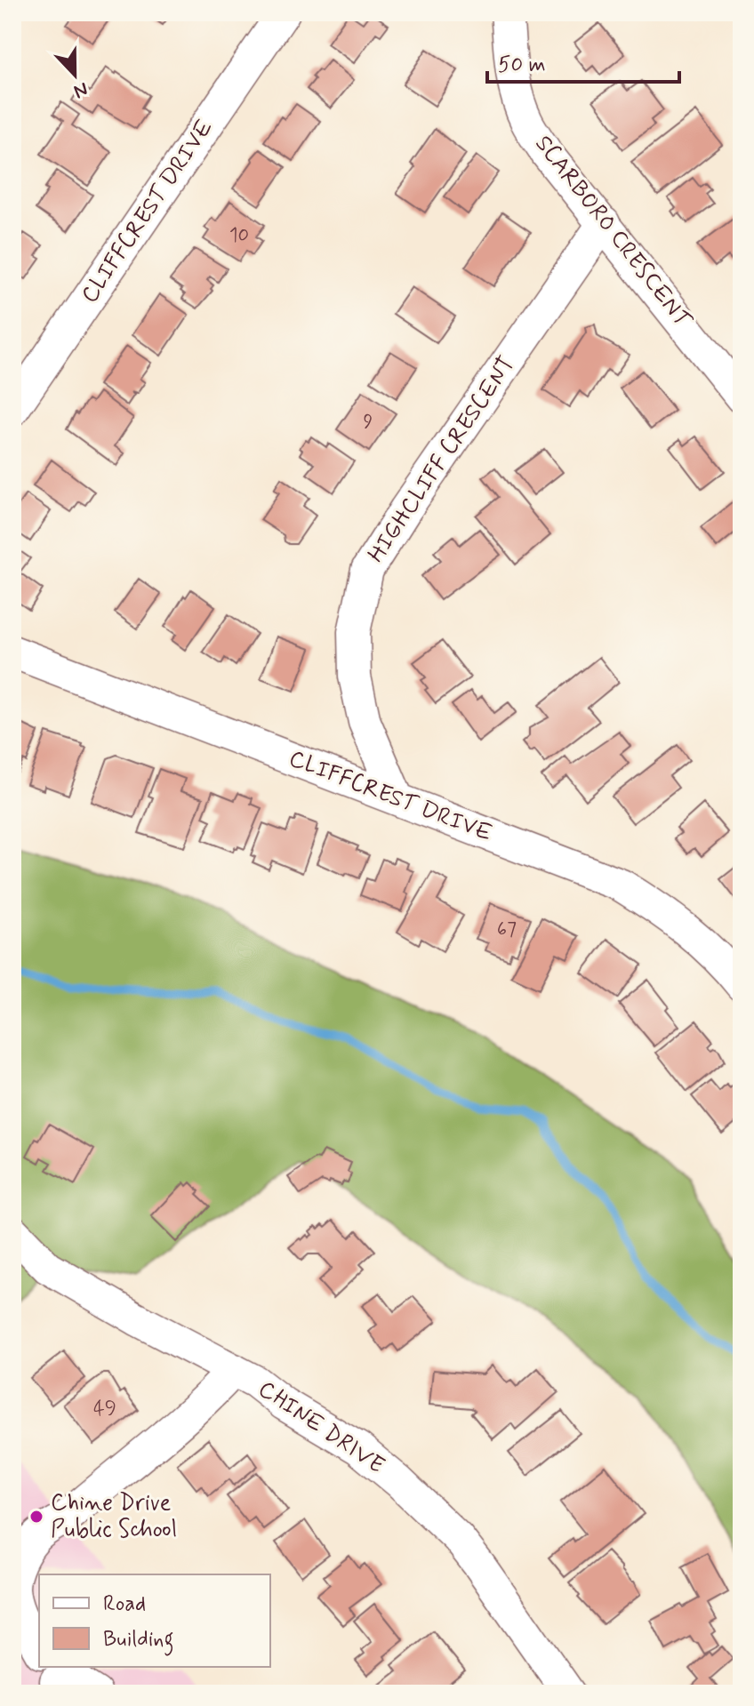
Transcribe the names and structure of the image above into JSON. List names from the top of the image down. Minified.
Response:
{"streets":{"street":["CLIFFCREST DRIVE","SCARBORO CRESCENT","HIGHCLIFF CRESCENT","CHINE DRIVE"]},"crossings":[["CLIFFCREST DRIVE","HIGHCLIFF CRESCENT"],["SCARBORO CRESCENT","HIGHCLIFF CRESCENT"]],"places":["Chine Drive Public School"],"house_numbers":["10","9","67","49"],"legend":["Road","Building"],"scale_bar":"50 m","north":"bottom"}
